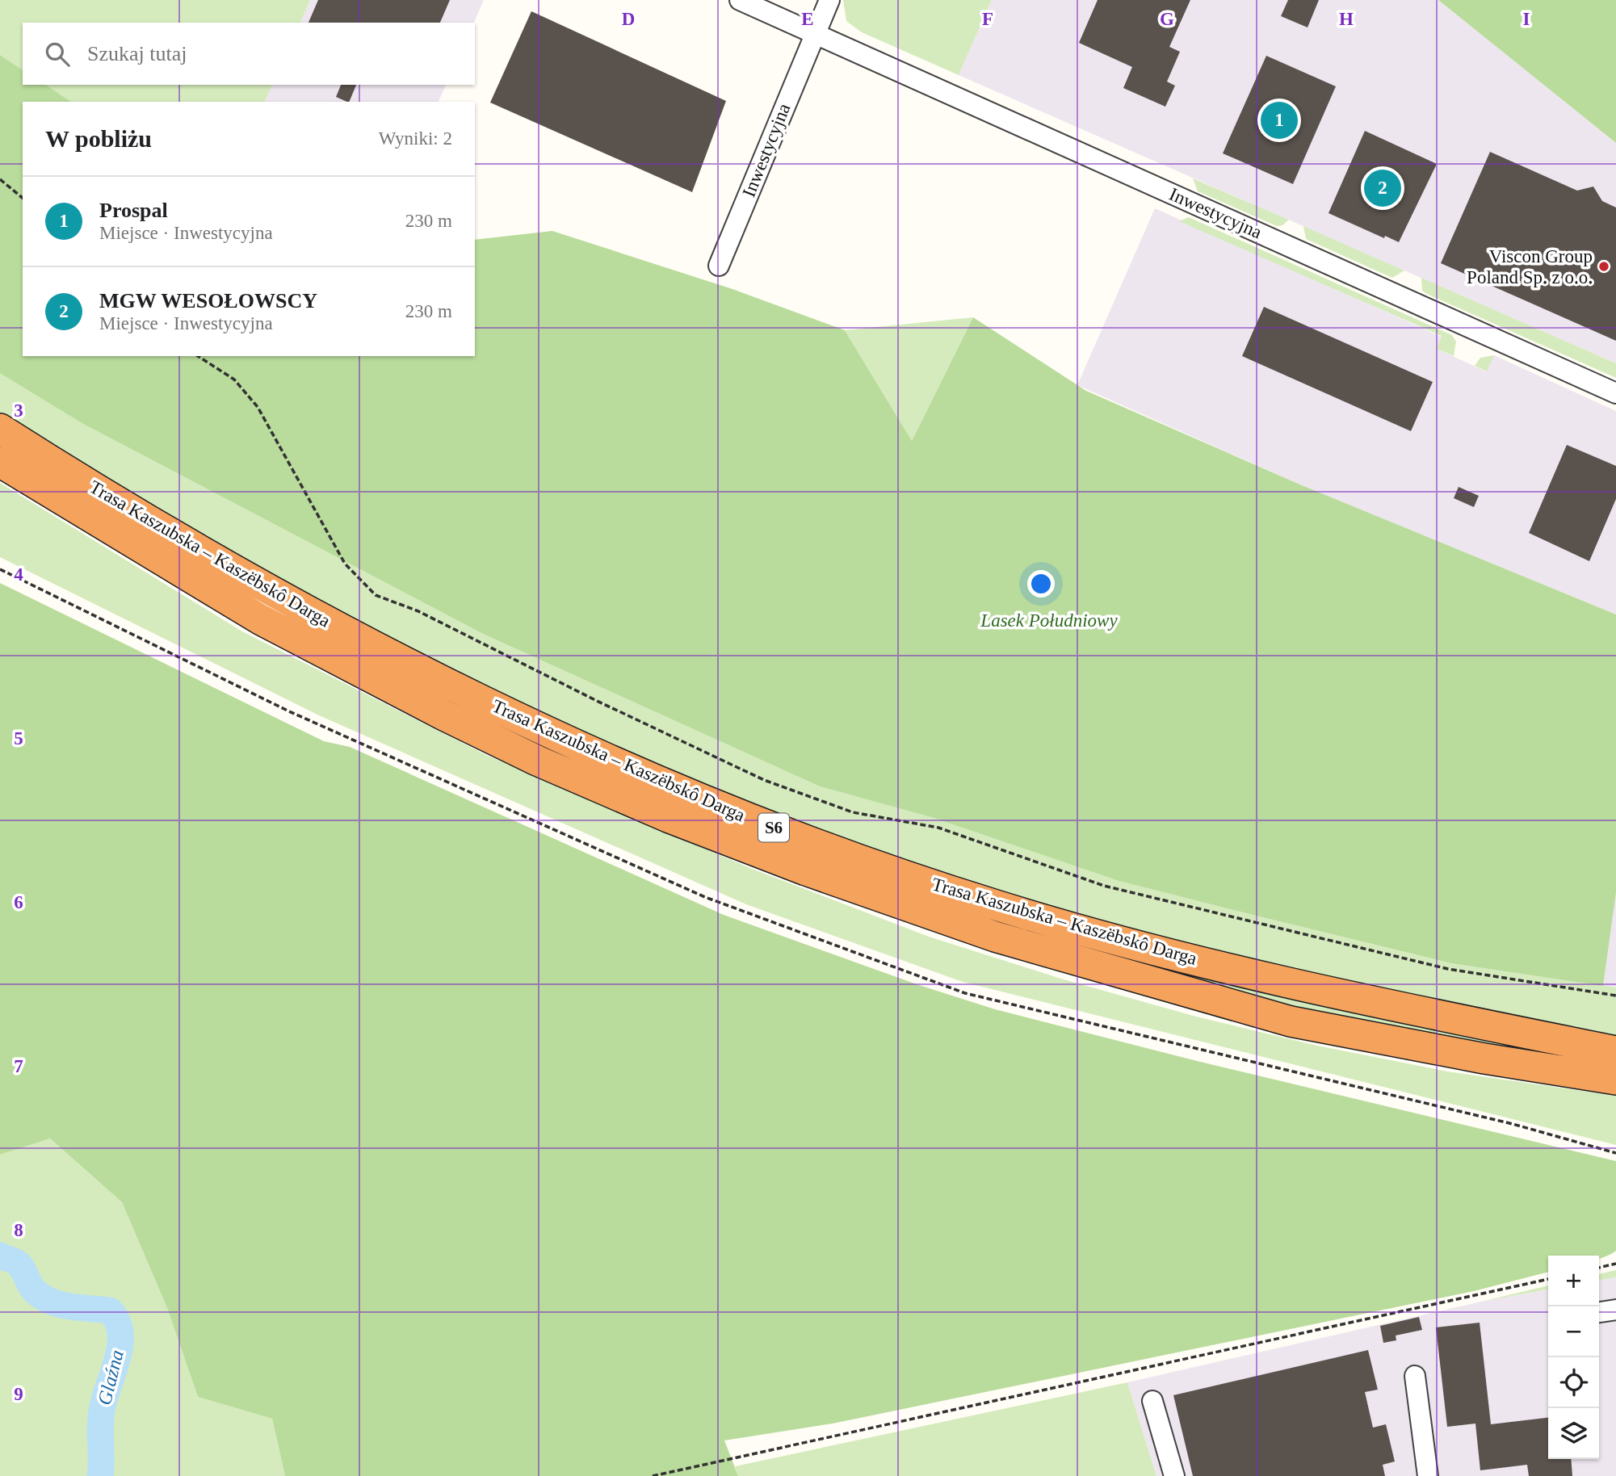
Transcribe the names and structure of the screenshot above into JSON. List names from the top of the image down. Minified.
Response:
{"streets":{"highway":["Trasa Kaszubska – Kaszëbskô Darga","S6"],"street":["Inwestycyjna"]},"water":["Glaźna"],"parks":["Lasek Południowy"],"places":["Viscon Group Poland Sp. z o.o."],"page":{"search":"Szukaj tutaj","pins":["1","2"],"heading":["W pobliżu","Wyniki: 2"],"list":[{"mark":"1","name":"Prospal","note":"Miejsce · Inwestycyjna","value":"230 m"},{"mark":"2","name":"MGW WESOŁOWSCY","note":"Miejsce · Inwestycyjna","value":"230 m"}],"map_buttons":["+","−"]},"grid":{"columns":["D","E","F","G","H","I"],"rows":["3","4","5","6","7","8","9"]}}
